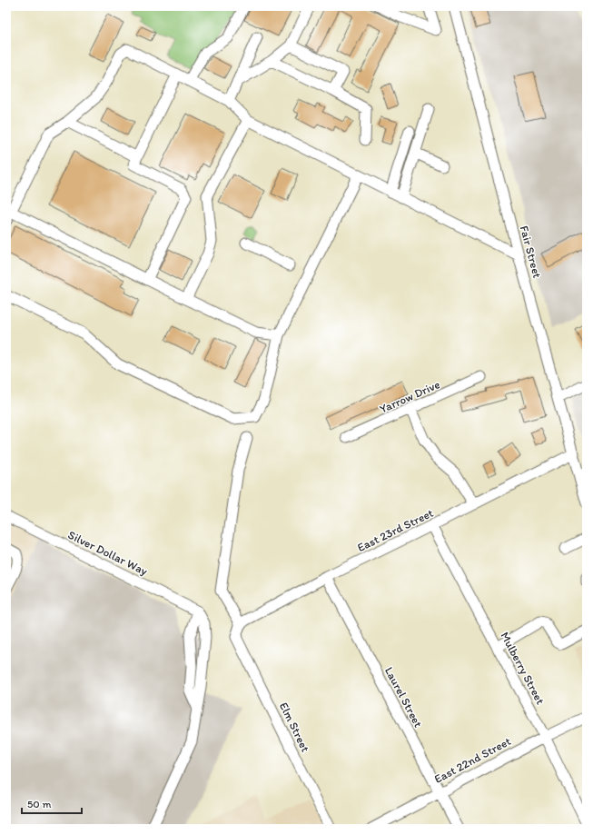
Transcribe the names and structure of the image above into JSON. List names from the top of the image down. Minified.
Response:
{"streets":{"street":["Fair Street","Yarrow Drive","East 23rd Street","Silver Dollar Way","Mulberry Street","Laurel Street","Elm Street","East 22nd Street"]},"crossings":[["Fair Street","East 23rd Street"],["East 23rd Street","Mulberry Street"],["East 23rd Street","Laurel Street"],["East 23rd Street","Elm Street"],["Mulberry Street","East 22nd Street"],["Laurel Street","East 22nd Street"]],"scale_bar":"50 m"}
